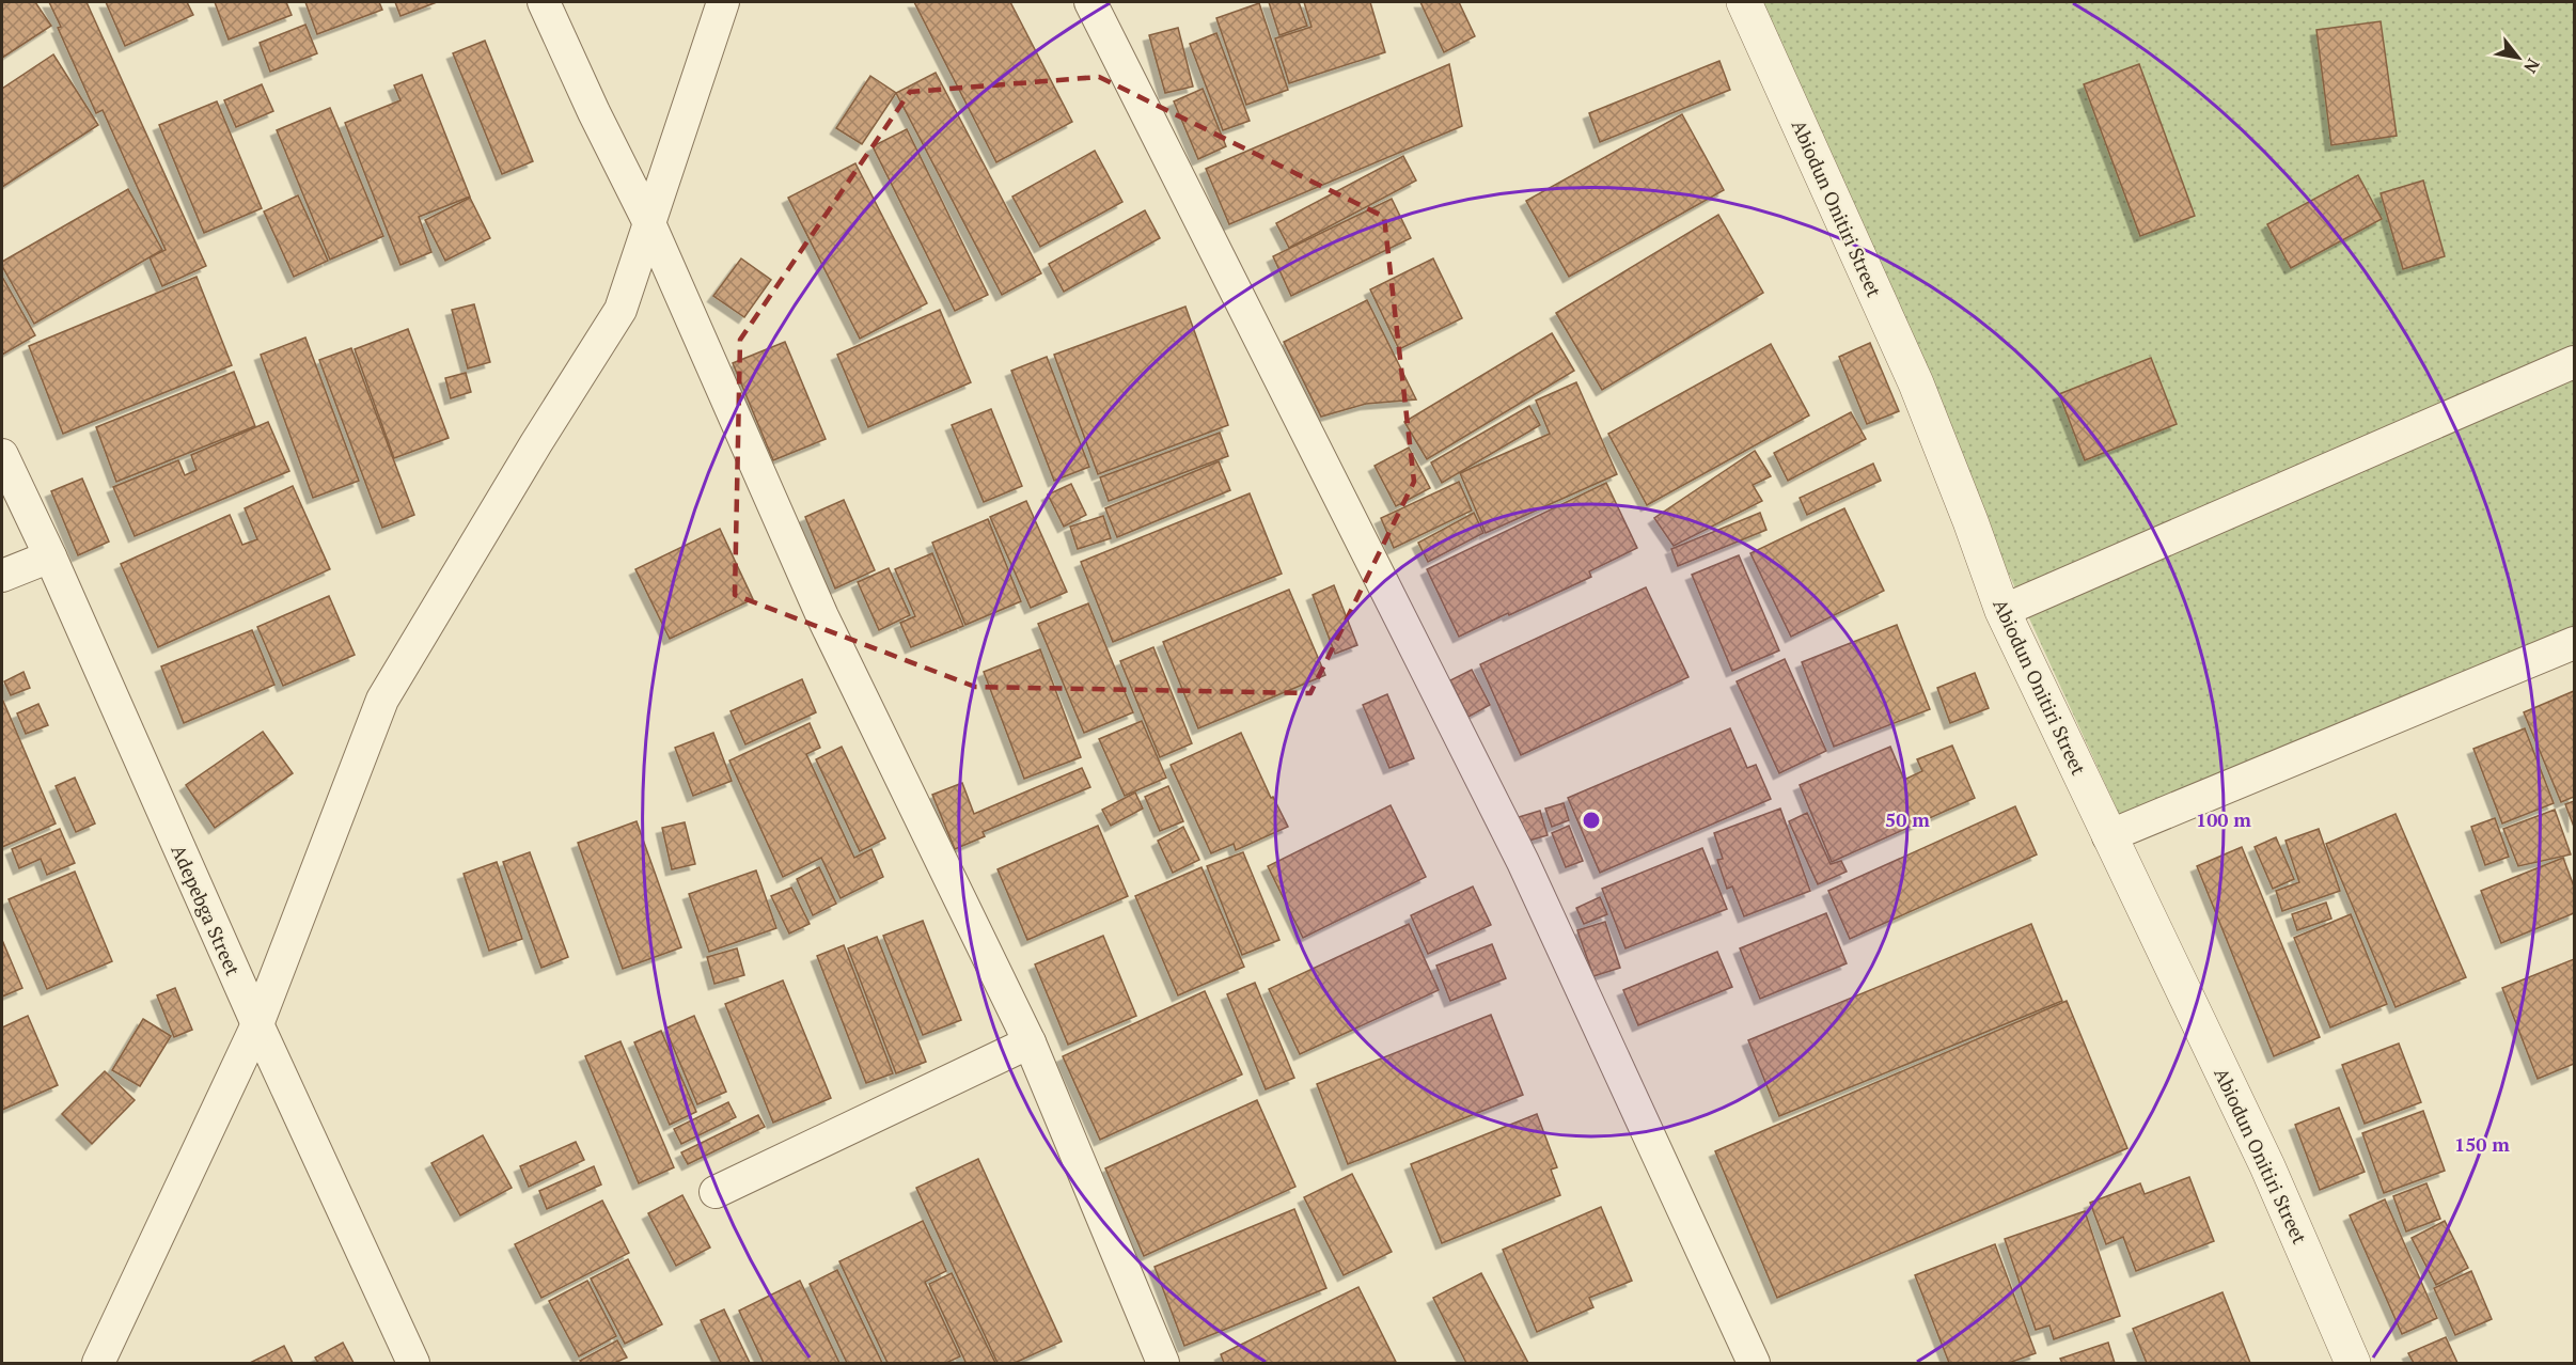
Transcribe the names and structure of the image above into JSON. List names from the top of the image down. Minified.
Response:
{"streets":{"street":["Abiodun Onitiri Street","Adepebga Street"]},"north":"bottom right","rings":["50 m","100 m","150 m"]}
